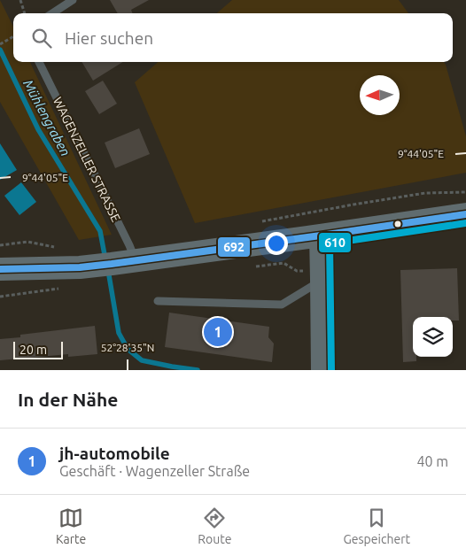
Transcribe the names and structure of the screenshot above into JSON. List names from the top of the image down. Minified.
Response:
{"streets":{"lane":["WAGENZELLER STRASSE"]},"water":["Mühlengraben"],"lines":["transit line 692","transit line 610"],"scale_bar":"20 m","north":"left","page":{"search":"Hier suchen","pins":"1","scale":"20 m","heading":"In der Nähe","list":[{"mark":"1","name":"jh-automobile","note":"Geschäft · Wagenzeller Straße","value":"40 m"}],"nav":["Karte","Route","Gespeichert"]},"coordinates":["9°44'05\"E","52°28'35\"N"]}
